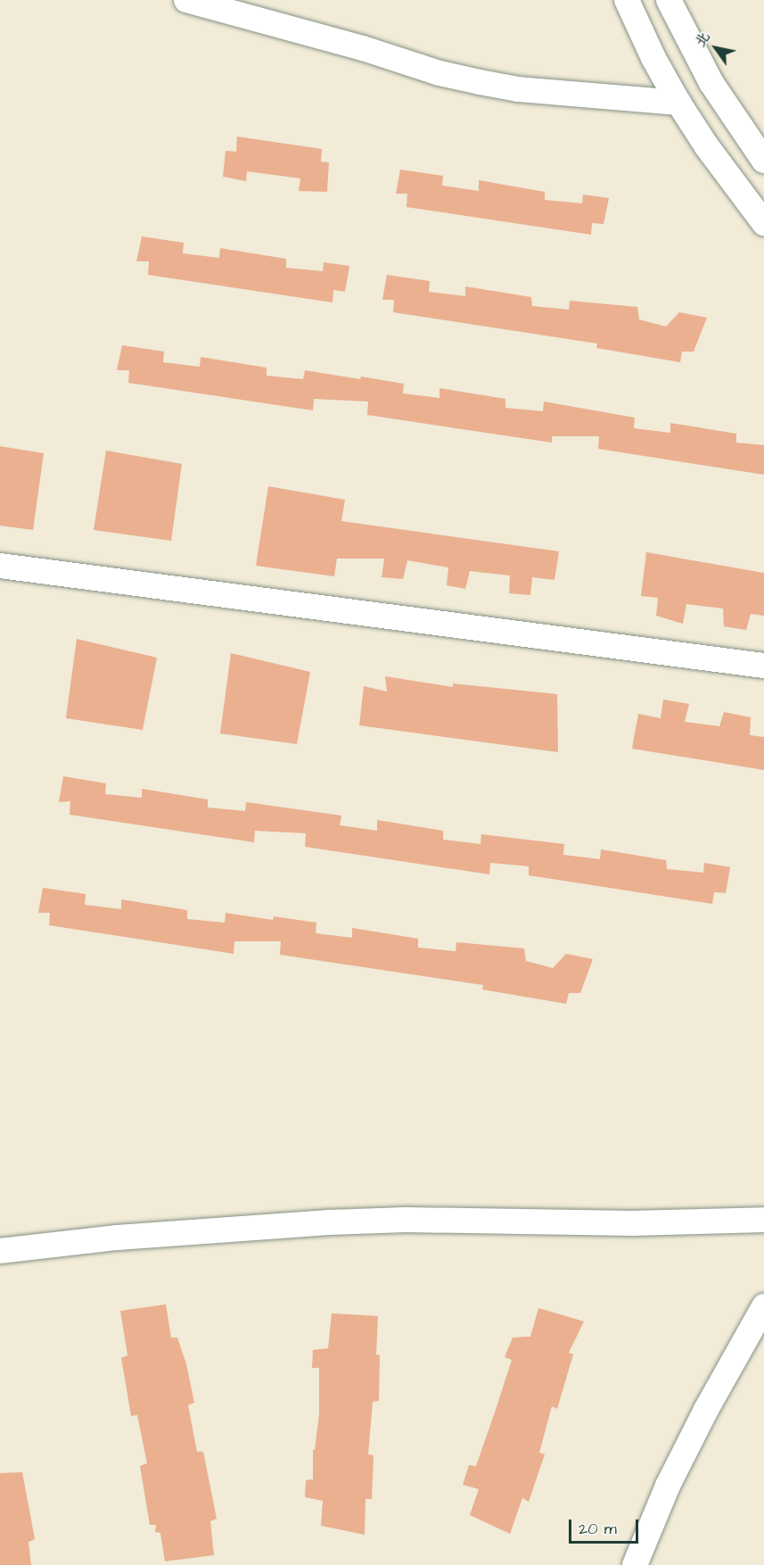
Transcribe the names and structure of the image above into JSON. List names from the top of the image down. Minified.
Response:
{"scale_bar":"20 m","north":"top left"}
